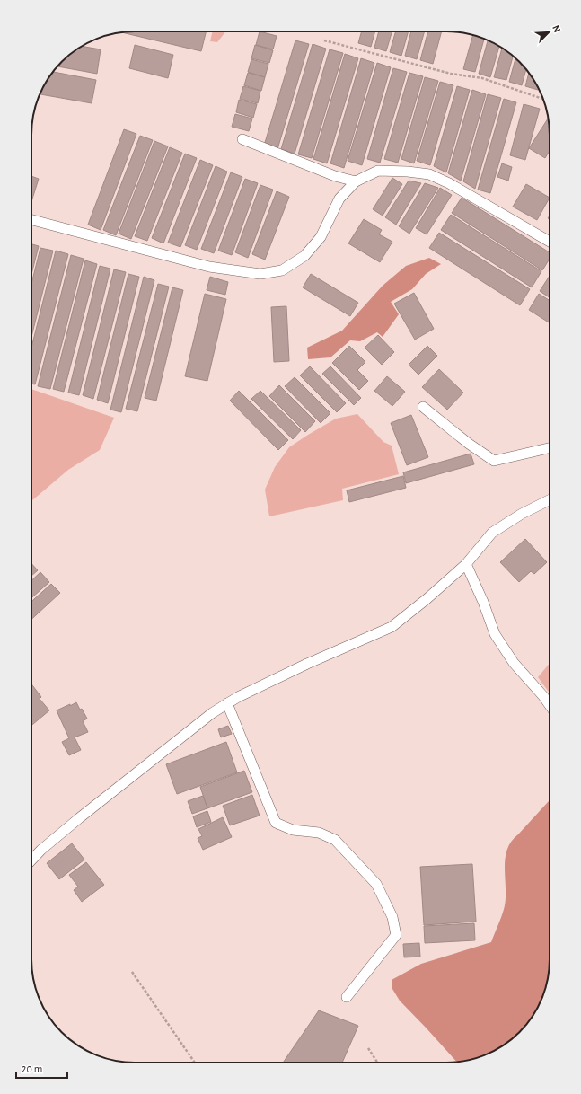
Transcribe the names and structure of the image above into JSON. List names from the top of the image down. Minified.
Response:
{"scale_bar":"20 m","north":"top right"}
